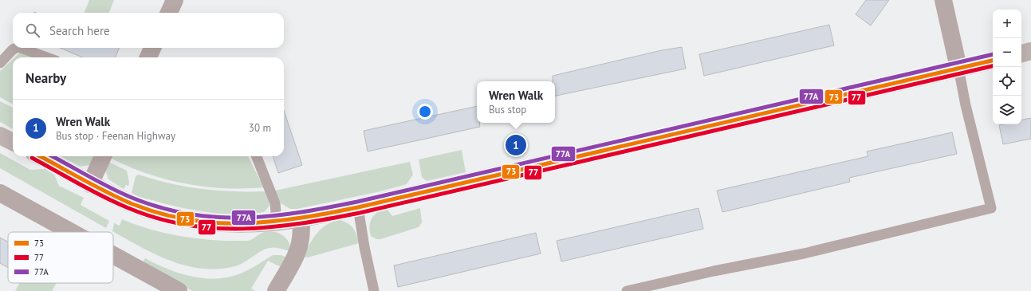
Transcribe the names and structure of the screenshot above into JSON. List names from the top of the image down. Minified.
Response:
{"lines":["transit line 77A","transit line 73","transit line 77"],"legend":["73","77","77A"],"page":{"map_buttons":["+","−"],"search":"Search here","heading":"Nearby","popup":["Wren Walk","Bus stop"],"list":[{"mark":"1","name":"Wren Walk","note":"Bus stop · Feenan Highway","value":"30 m"}],"pins":"1"}}
